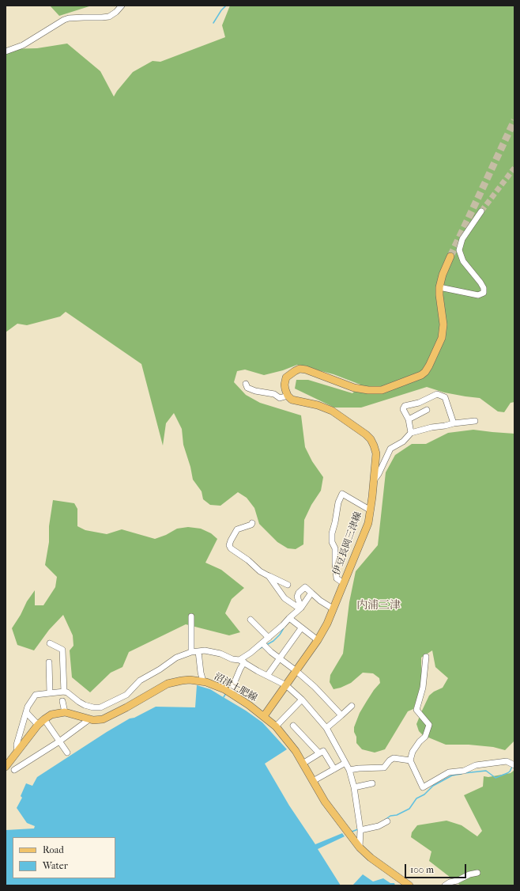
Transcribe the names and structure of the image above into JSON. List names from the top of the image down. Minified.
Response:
{"streets":{"main road":["伊豆長岡三津線","沼津土肥線"]},"crossings":[["伊豆長岡三津線","沼津土肥線"]],"districts":["内浦三津"],"legend":["Road","Water"],"scale_bar":"100 m"}
